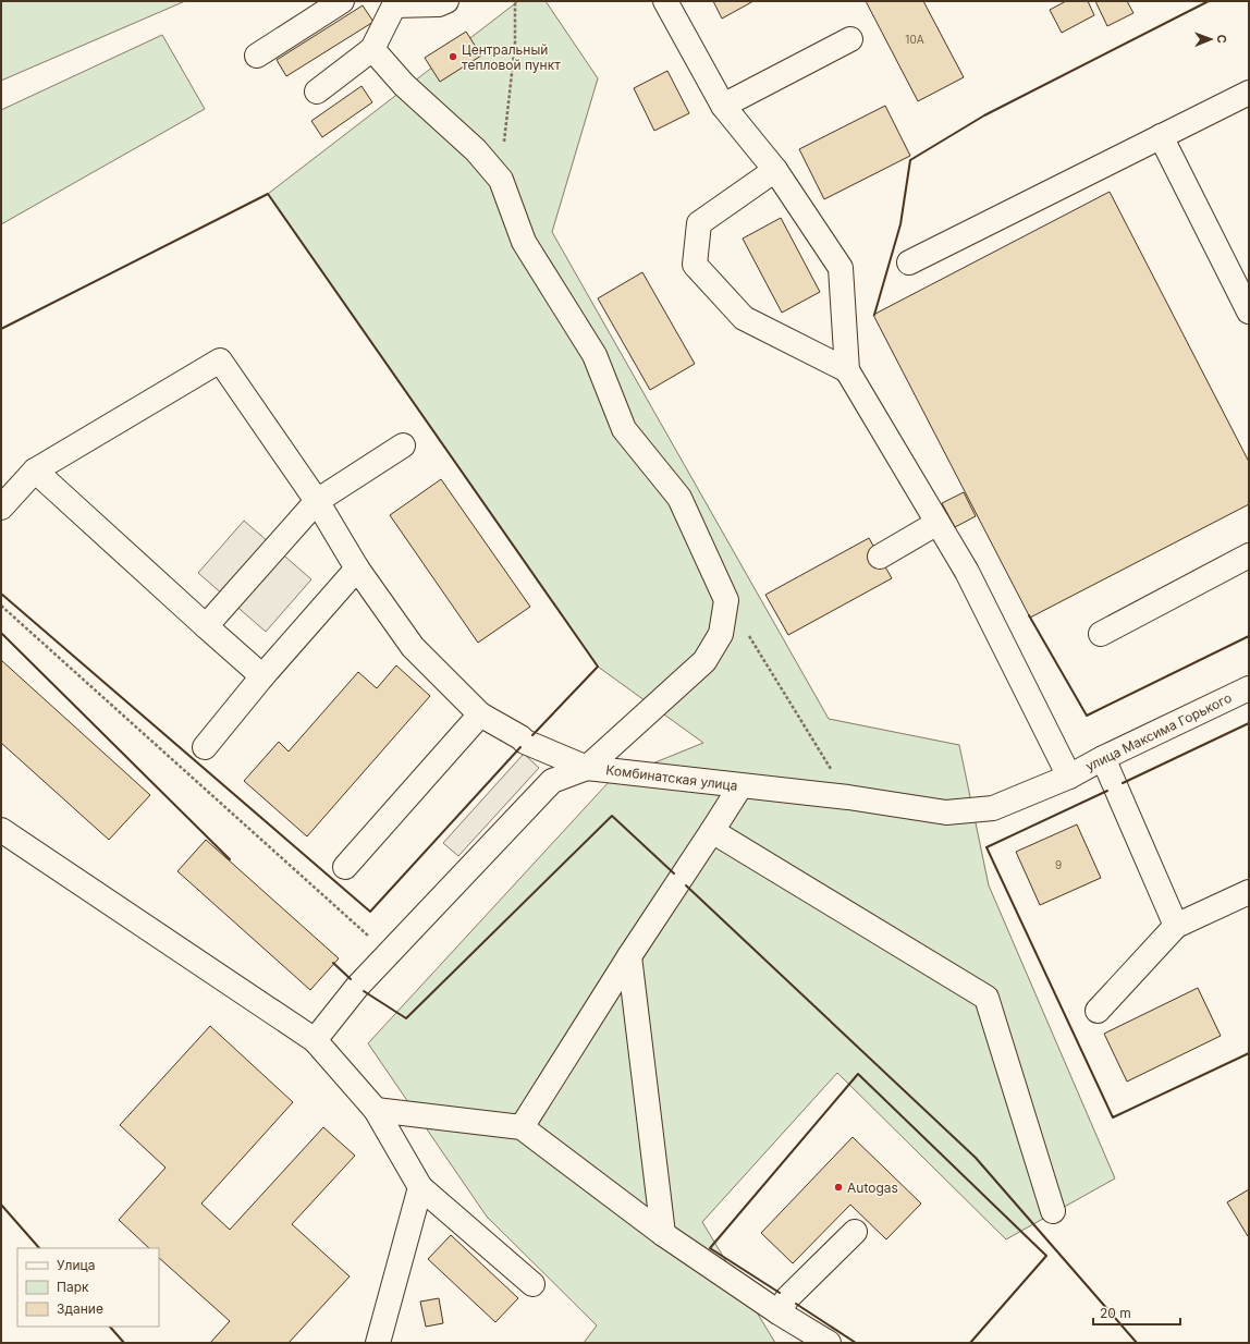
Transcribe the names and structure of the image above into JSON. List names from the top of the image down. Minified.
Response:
{"streets":{"street":["улица Максима Горького","Комбинатская улица"]},"crossings":[["улица Максима Горького","Комбинатская улица"]],"places":["Центральный тепловой пункт","Autogas"],"house_numbers":["10А","9"],"legend":["Улица","Парк","Здание"],"scale_bar":"20 m","north":"right"}
